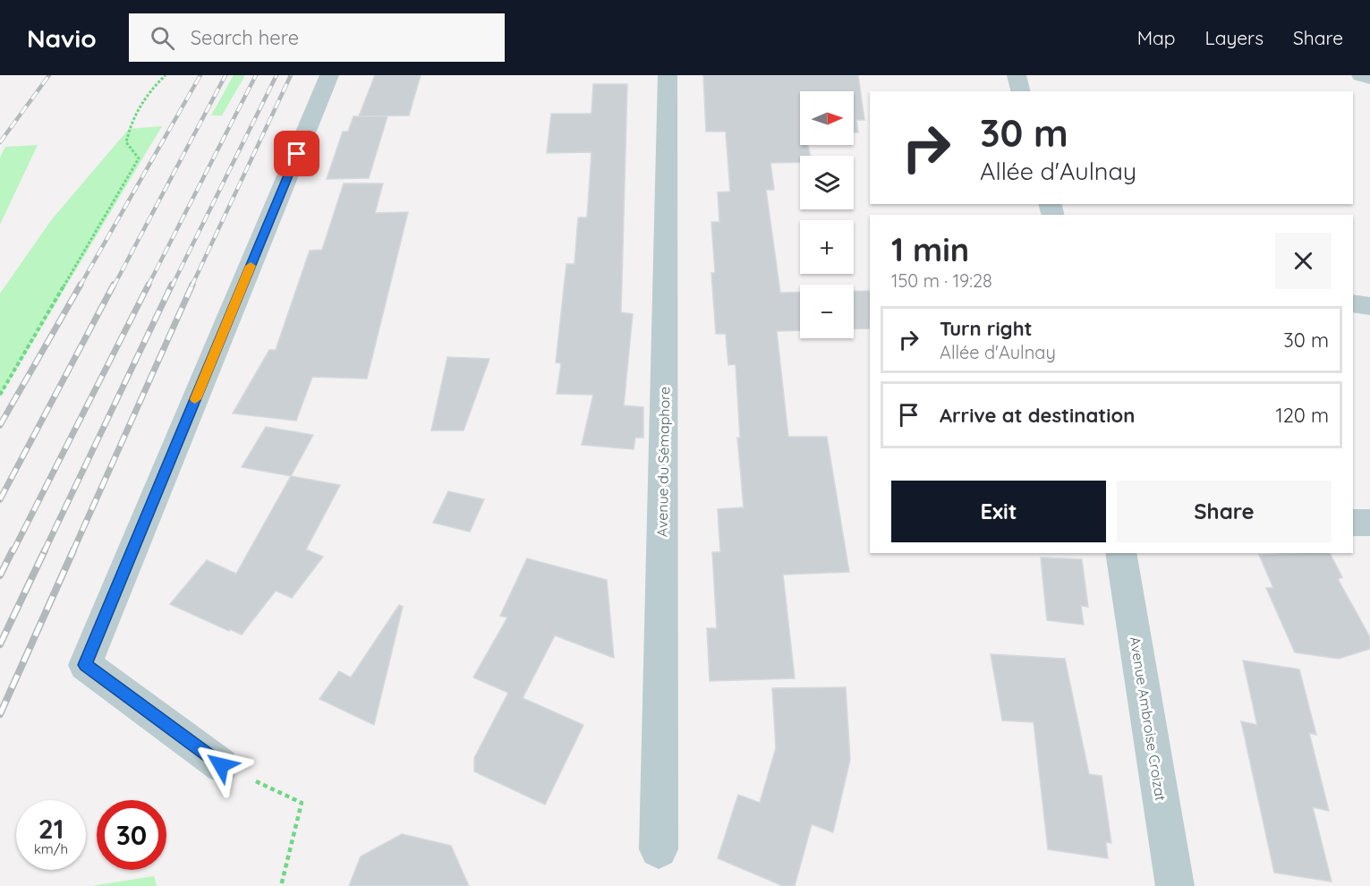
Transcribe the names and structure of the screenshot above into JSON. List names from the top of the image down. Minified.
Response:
{"streets":{"street":["Avenue du Sémaphore","Avenue Ambroise Croizat"]},"north":"right","page":{"header":"Navio","search":"Search here","nav":["Map","Layers","Share"],"map_buttons":["+","−"],"turn":["30 m","Allée d'Aulnay"],"heading":["1 min","150 m · 19:28"],"list":[{"name":"Turn right","note":"Allée d'Aulnay","value":"30 m"},{"name":"Arrive at destination","value":"120 m"}],"buttons":["Exit","Share"],"speed":"21 km/h","limit":"30"}}
